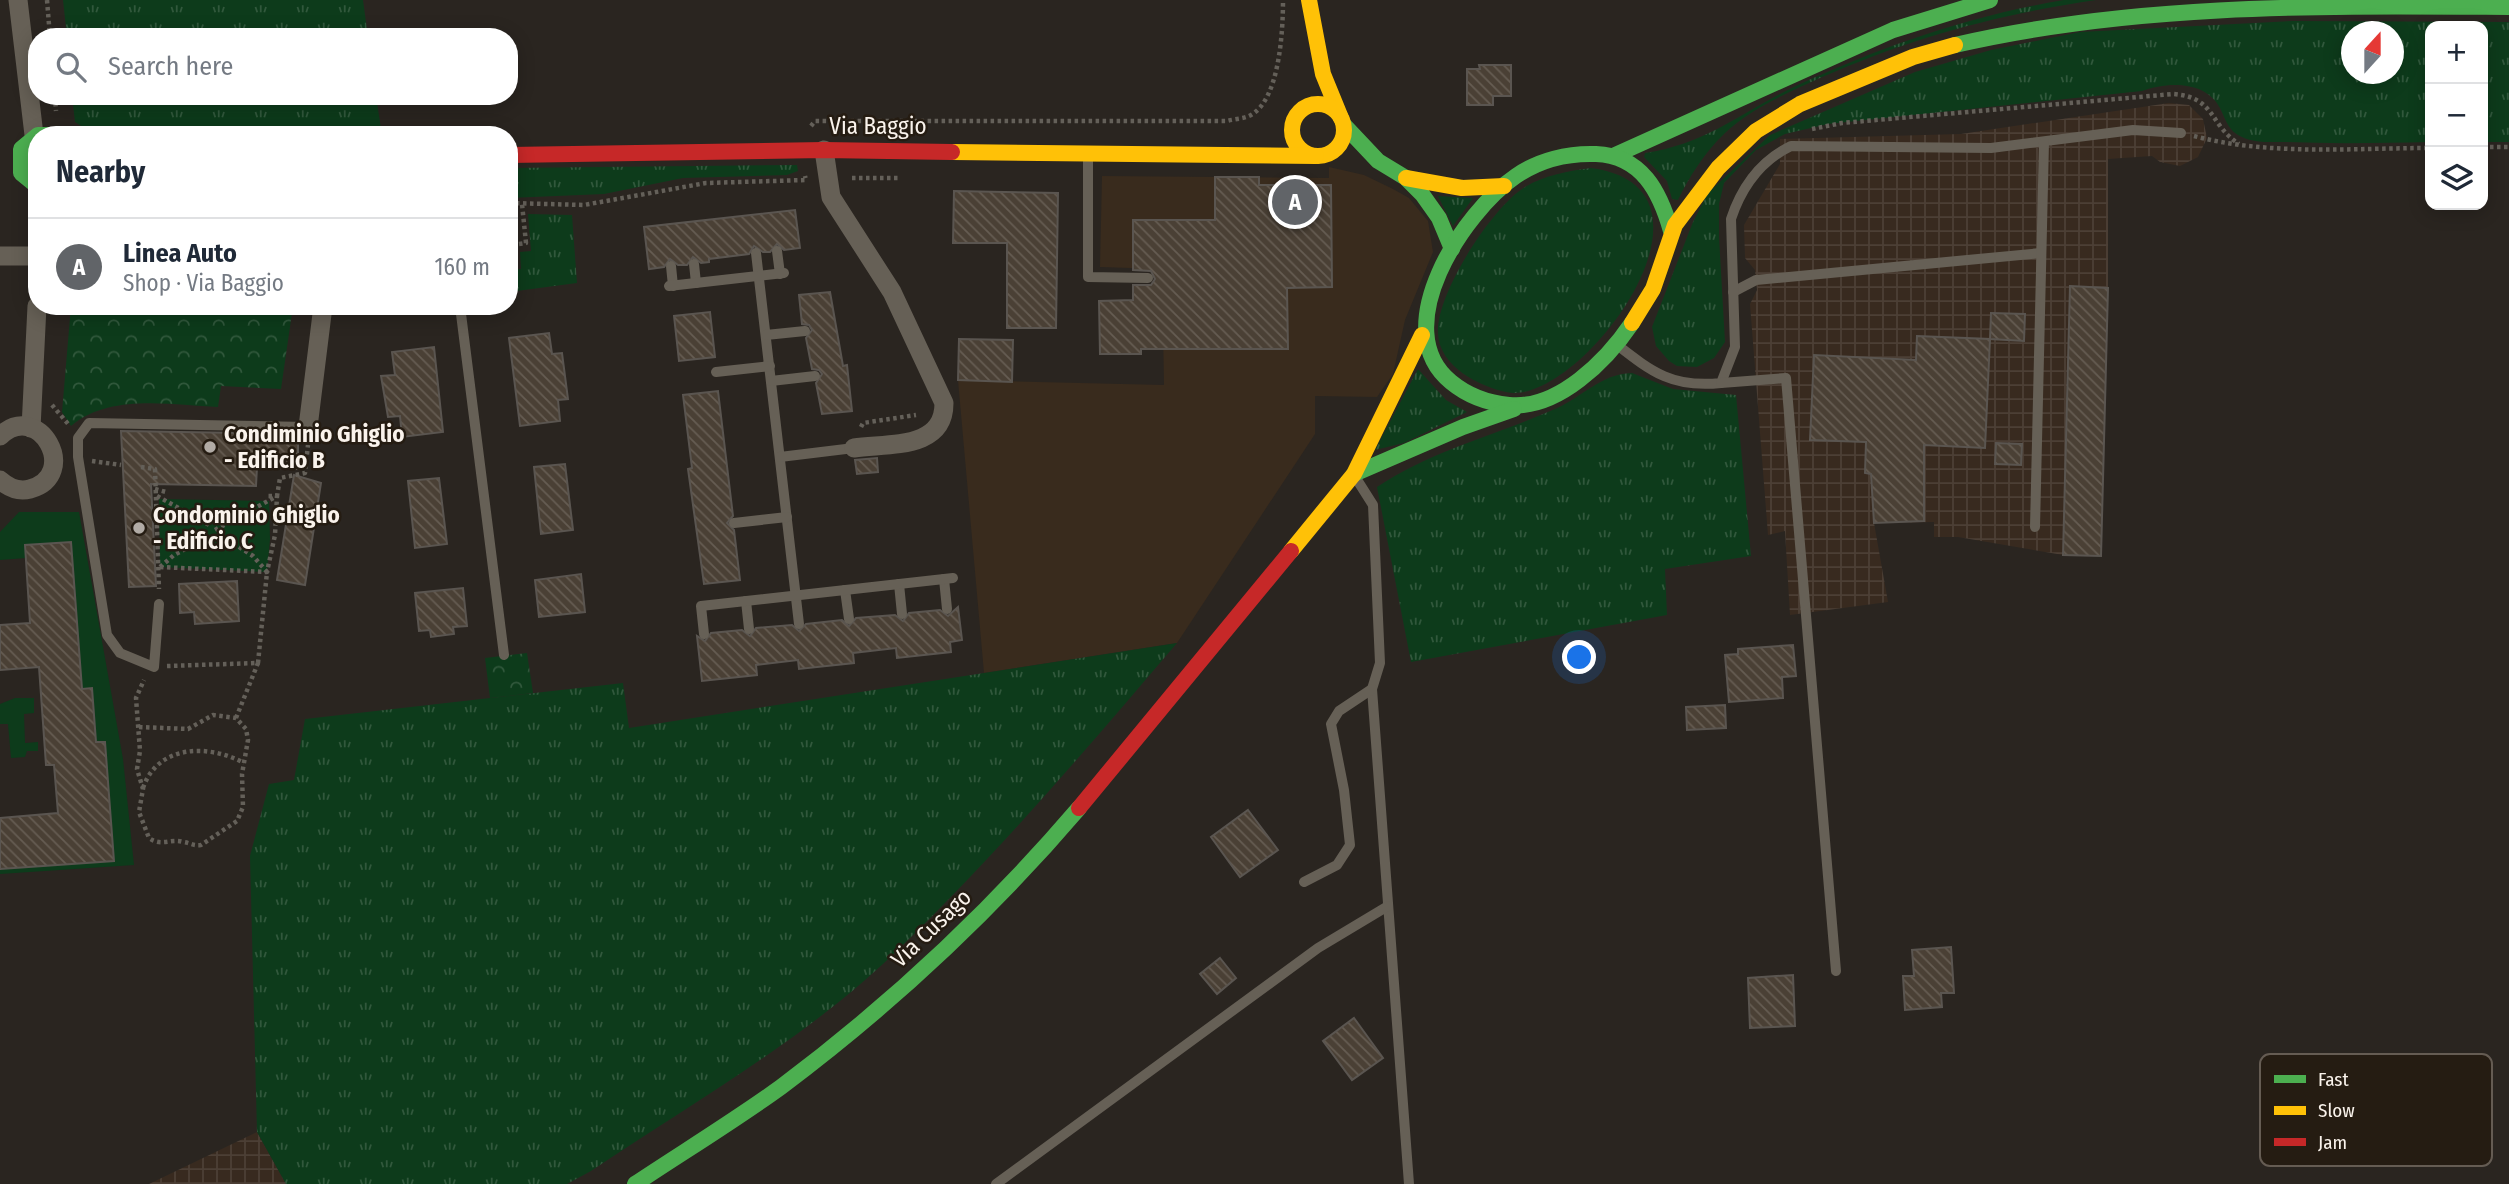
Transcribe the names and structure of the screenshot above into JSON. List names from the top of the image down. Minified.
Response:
{"streets":{"main road":["Via Baggio","Via Cusago"]},"places":["Condiminio Ghiglio - Edificio B","Condominio Ghiglio - Edificio C"],"legend":["Fast","Slow","Jam"],"north":"top","page":{"map_buttons":["+","−"],"search":"Search here","heading":"Nearby","pins":"A","list":[{"mark":"A","name":"Linea Auto","note":"Shop · Via Baggio","value":"160 m"}]}}
